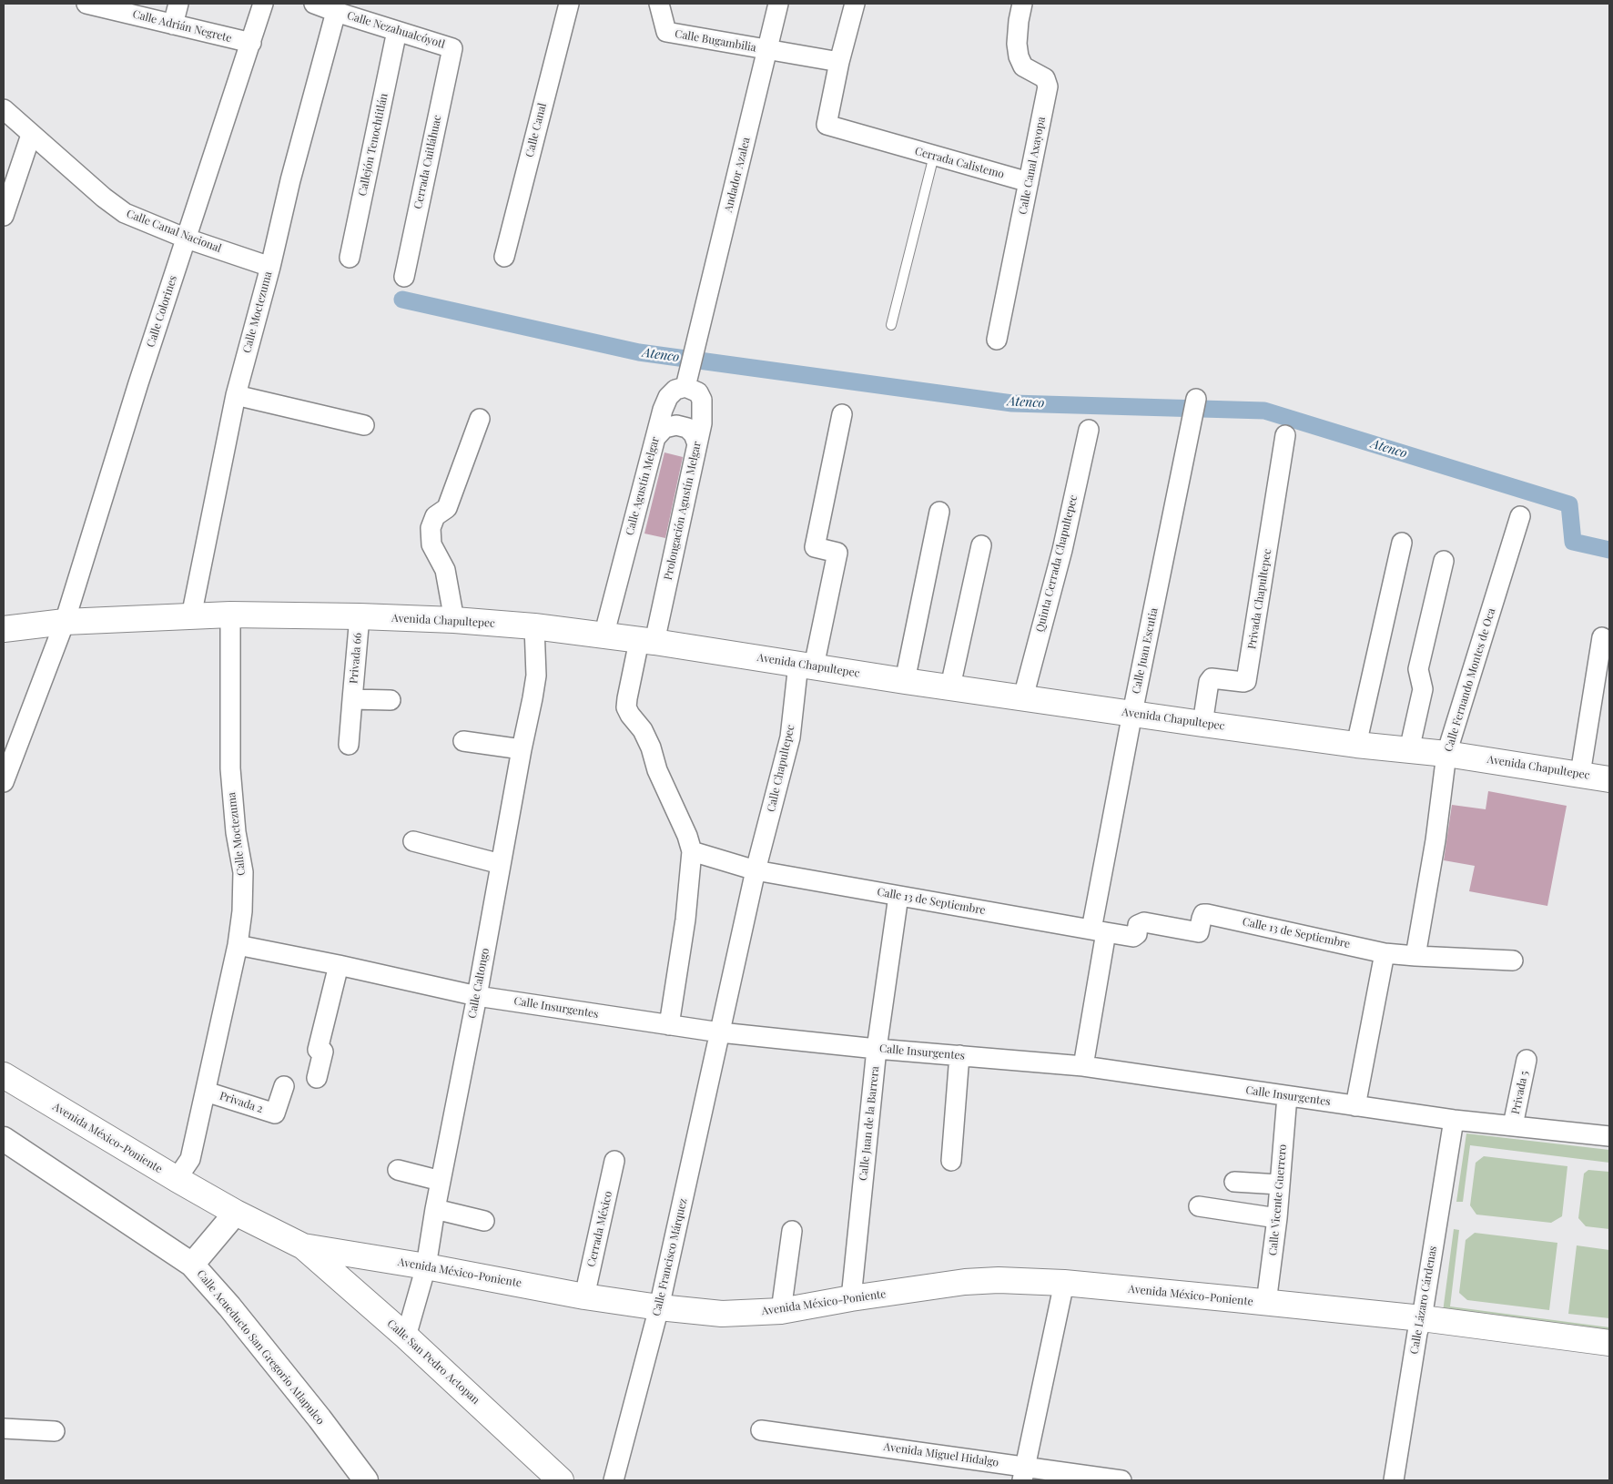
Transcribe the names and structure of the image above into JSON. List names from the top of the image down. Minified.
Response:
{"streets":{"main road":["Avenida Chapultepec","Avenida México-Poniente","Calle San Pedro Actopan"],"street":["Calle Adrián Negrete","Calle Nezahualcóyotl","Calle Bugambilia","Calle Canal","Callejón Tenochtitlán","Cerrada Cuitláhuac","Cerrada Calistemo","Calle Canal Axayopa","Andador Azalea","Calle Canal Nacional","Calle Colorines","Calle Moctezuma","Calle Agustín Melgar","Prolongación Agustín Melgar","Quinta Cerrada Chapultepec","Privada Chapultepec","Calle Juan Escutia","Privada 66","Calle Fernando Montes de Oca","Calle Chapultepec","Calle 13 de Septiembre","Calle Caltongo","Calle Insurgentes","Privada 5","Privada 2","Calle Juan de la Barrera","Calle Vicente Guerrero","Cerrada México","Calle Francisco Márquez","Calle Lázaro Cárdenas","Calle Acueducto San Gregorio Atlapulco","Avenida Miguel Hidalgo"]},"crossings":[["Calle Adrián Negrete","Calle Colorines"],["Calle Nezahualcóyotl","Callejón Tenochtitlán"],["Calle Nezahualcóyotl","Cerrada Cuitláhuac"],["Calle Nezahualcóyotl","Calle Moctezuma"],["Calle Bugambilia","Andador Azalea"],["Cerrada Calistemo","Calle Canal Axayopa"],["Andador Azalea","Calle Agustín Melgar"],["Andador Azalea","Prolongación Agustín Melgar"],["Calle Canal Nacional","Calle Colorines"],["Calle Canal Nacional","Calle Moctezuma"],["Calle Colorines","Avenida Chapultepec"],["Calle Moctezuma","Avenida Chapultepec"],["Calle Moctezuma","Calle Insurgentes"],["Calle Moctezuma","Privada 2"],["Calle Moctezuma","Avenida México-Poniente"],["Calle Agustín Melgar","Prolongación Agustín Melgar"],["Calle Agustín Melgar","Avenida Chapultepec"],["Prolongación Agustín Melgar","Avenida Chapultepec"],["Prolongación Agustín Melgar","Calle 13 de Septiembre"],["Quinta Cerrada Chapultepec","Avenida Chapultepec"],["Privada Chapultepec","Avenida Chapultepec"],["Avenida Chapultepec","Calle Juan Escutia"],["Avenida Chapultepec","Privada 66"],["Avenida Chapultepec","Calle Fernando Montes de Oca"],["Avenida Chapultepec","Calle Chapultepec"],["Avenida Chapultepec","Calle Caltongo"],["Calle Juan Escutia","Calle 13 de Septiembre"],["Calle Fernando Montes de Oca","Calle 13 de Septiembre"],["Calle Chapultepec","Calle 13 de Septiembre"],["Calle 13 de Septiembre","Calle Juan de la Barrera"],["Calle Caltongo","Calle Insurgentes"],["Calle Caltongo","Avenida México-Poniente"],["Calle Caltongo","Calle San Pedro Actopan"],["Calle Insurgentes","Privada 5"],["Calle Insurgentes","Calle Juan de la Barrera"],["Calle Insurgentes","Calle Vicente Guerrero"],["Calle Insurgentes","Calle Francisco Márquez"],["Calle Insurgentes","Calle Lázaro Cárdenas"],["Calle Juan de la Barrera","Avenida México-Poniente"],["Avenida México-Poniente","Calle Vicente Guerrero"],["Avenida México-Poniente","Cerrada México"],["Avenida México-Poniente","Calle Francisco Márquez"],["Avenida México-Poniente","Calle Lázaro Cárdenas"],["Avenida México-Poniente","Calle San Pedro Actopan"]],"water":["Atenco"]}
